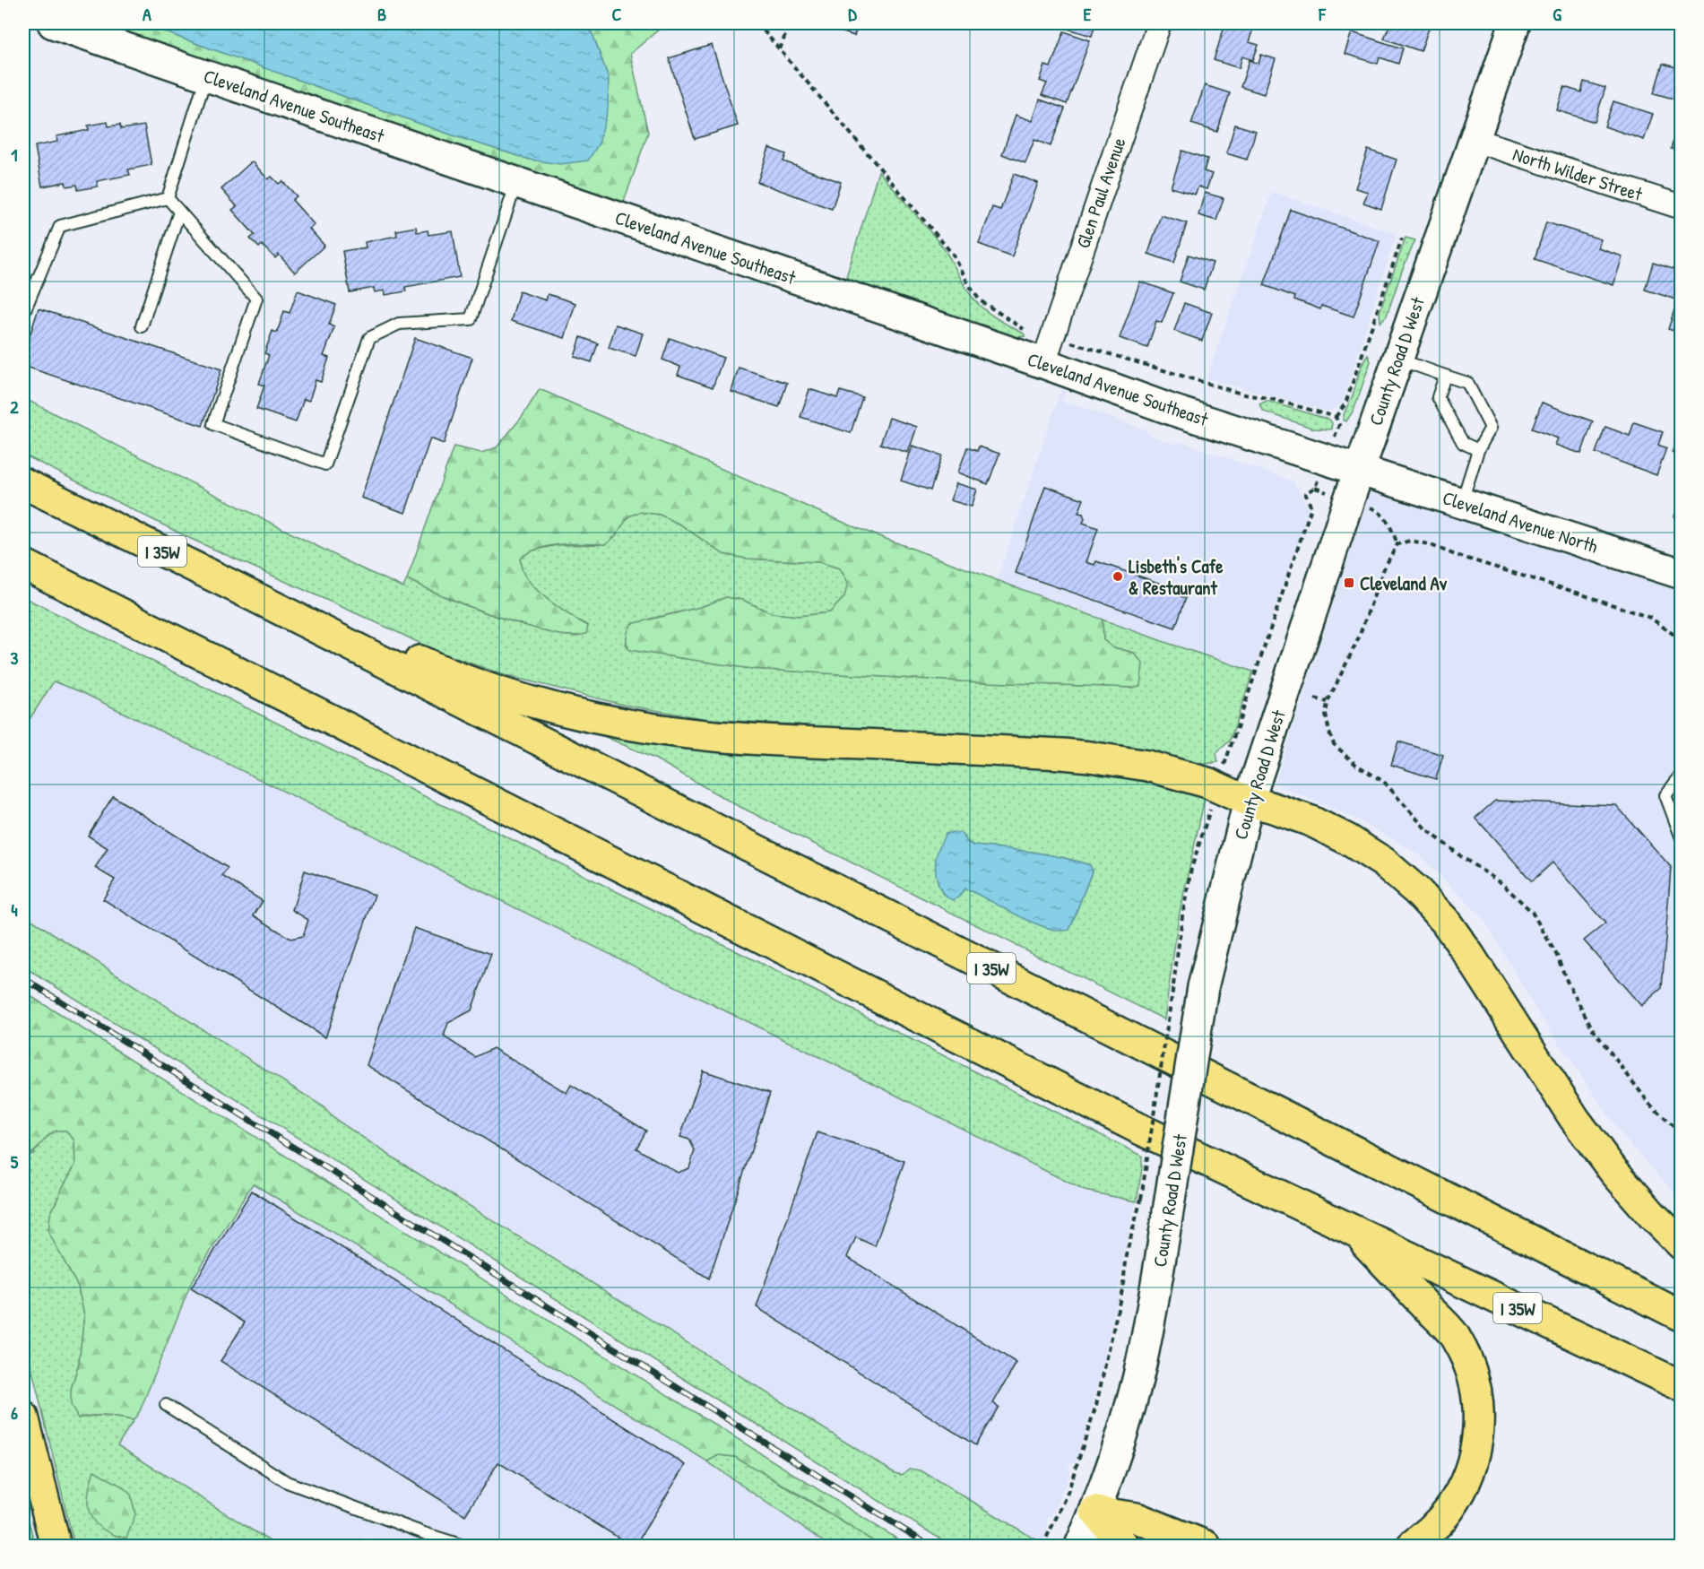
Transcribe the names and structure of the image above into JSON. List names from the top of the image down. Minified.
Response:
{"streets":{"highway":["I 35W"],"street":["Cleveland Avenue Southeast","North Wilder Street","Glen Paul Avenue","County Road D West","Cleveland Avenue North"]},"crossings":[["Cleveland Avenue Southeast","Glen Paul Avenue"],["Cleveland Avenue Southeast","County Road D West"],["Cleveland Avenue Southeast","Cleveland Avenue North"],["North Wilder Street","County Road D West"],["County Road D West","Cleveland Avenue North"]],"places":{"other":["Lisbeth's Cafe & Restaurant"],"transit":["Cleveland Av"]},"grid":{"columns":["A","B","C","D","E","F","G"],"rows":["1","2","3","4","5","6"]}}
